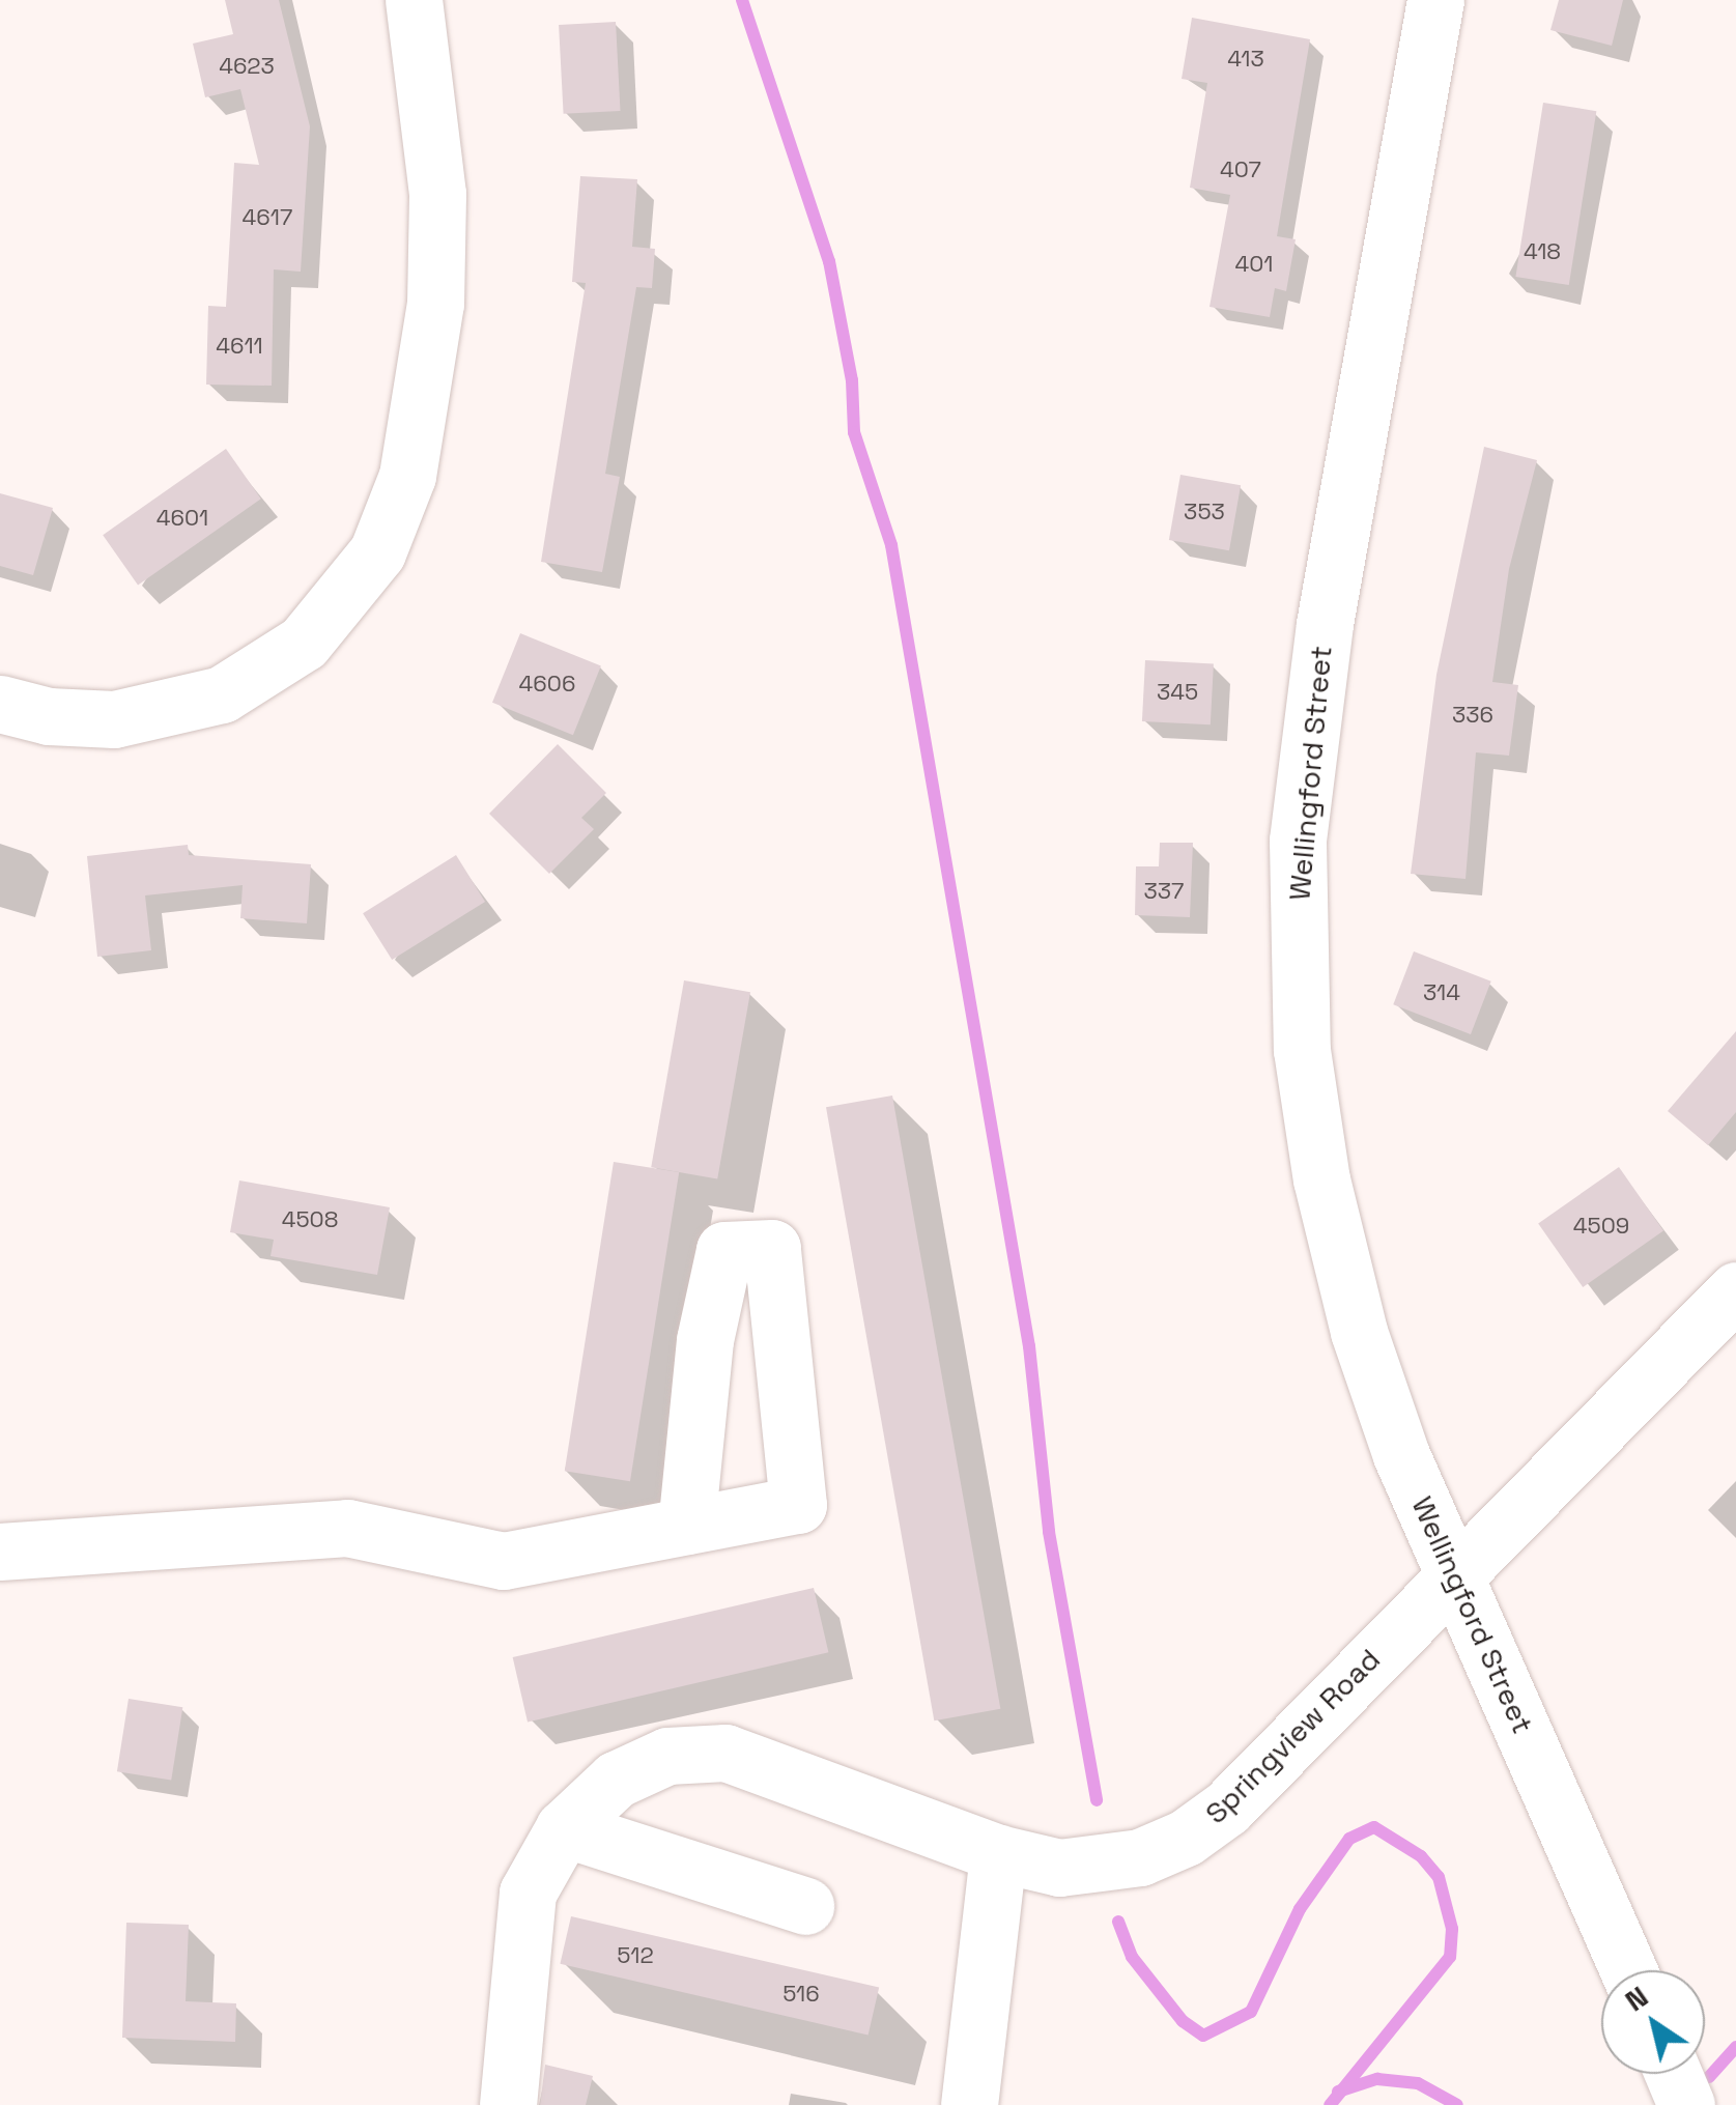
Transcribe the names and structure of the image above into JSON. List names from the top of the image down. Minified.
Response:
{"streets":{"street":["Wellingford Street","Springview Road"]},"crossings":[["Wellingford Street","Springview Road"]],"house_numbers":["413","4623","407","4617","418","401","4611","353","4601","4606","345","336","337","314","4508","4509","512","516"],"north":"top left"}
